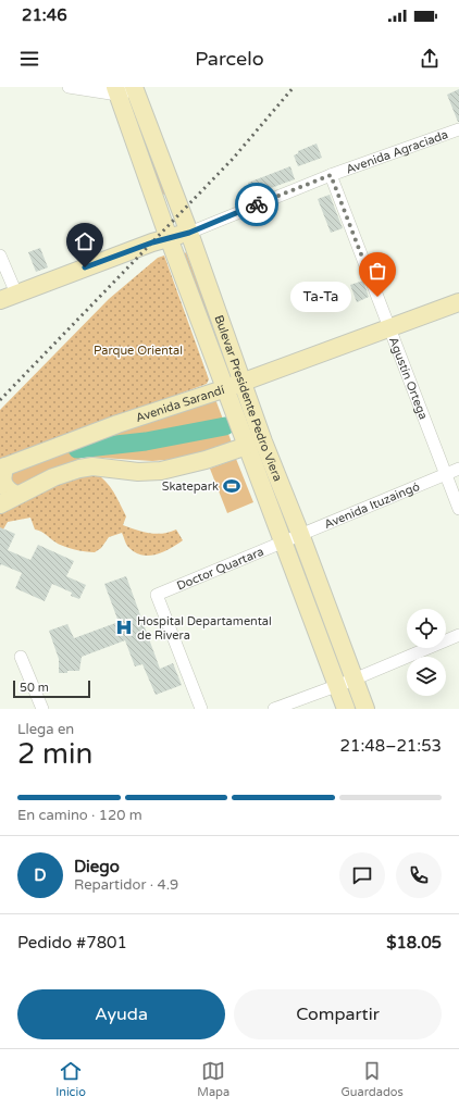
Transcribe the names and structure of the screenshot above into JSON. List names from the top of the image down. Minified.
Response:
{"streets":{"street":["Avenida Agraciada","Agustín Ortega","Bulevar Presidente Pedro Viera","Avenida Sarandí","Avenida Ituzaingó","Doctor Quartara"]},"crossings":[["Avenida Agraciada","Agustín Ortega"],["Avenida Agraciada","Bulevar Presidente Pedro Viera"],["Agustín Ortega","Avenida Sarandí"],["Agustín Ortega","Avenida Ituzaingó"],["Bulevar Presidente Pedro Viera","Avenida Sarandí"],["Bulevar Presidente Pedro Viera","Avenida Ituzaingó"],["Bulevar Presidente Pedro Viera","Doctor Quartara"],["Avenida Ituzaingó","Doctor Quartara"]],"parks":["Parque Oriental"],"places":{"other":["Ta-Ta"],"sports":["Skatepark"],"hospital":["Hospital Departamental de Rivera"]},"scale_bar":"50 m","page":{"status":"21:46","header":"Parcelo","bubble":"Ta-Ta","scale":"50 m","heading":["2 min","Llega en","21:48–21:53"],"panel":["Diego","Repartidor · 4.9","Pedido #7801","$18.05"],"bar":"En camino · 120 m","round":"D","buttons":["Ayuda","Compartir"],"tabs":["Inicio","Mapa","Guardados"]}}
